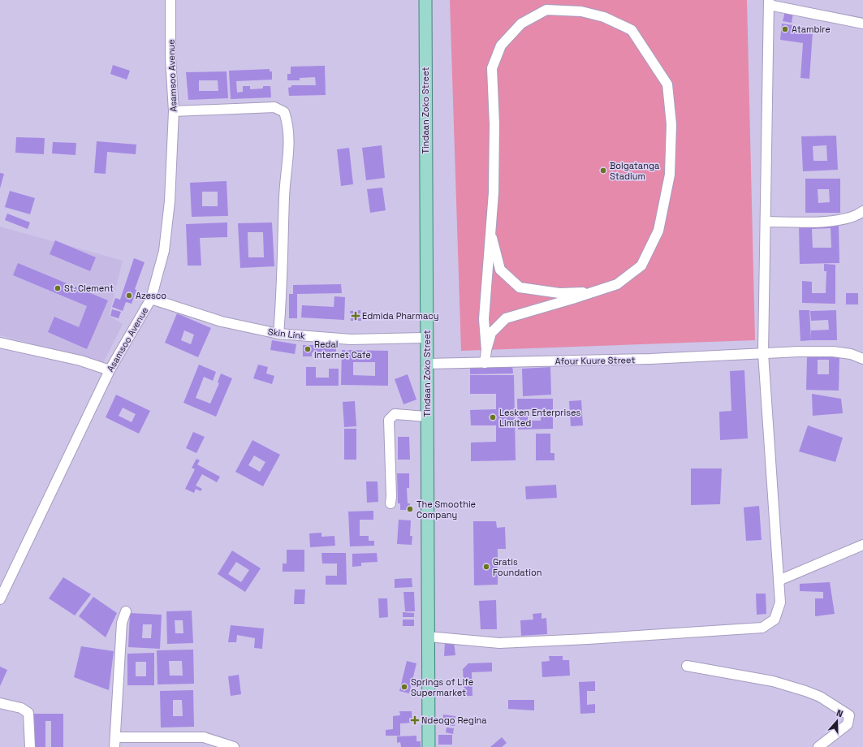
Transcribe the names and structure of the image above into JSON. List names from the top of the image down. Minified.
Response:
{"streets":{"main road":["Tindaan Zoko Street"],"street":["Asamsoo Avenue","Skin Link","Afour Kuure Street"]},"crossings":[["Asamsoo Avenue","Skin Link"],["Tindaan Zoko Street","Skin Link"],["Tindaan Zoko Street","Afour Kuure Street"]],"places":{"other":["Atambire","Bolgatanga Stadium","St. Clement","Azesco","Redal Internet Cafe","Lesken Enterprises Limited","The Smoothie Company","Gratis Foundation","Springs of Life Supermarket"],"health":["Edmida Pharmacy","Ndeogo Regina"]},"north":"top"}
